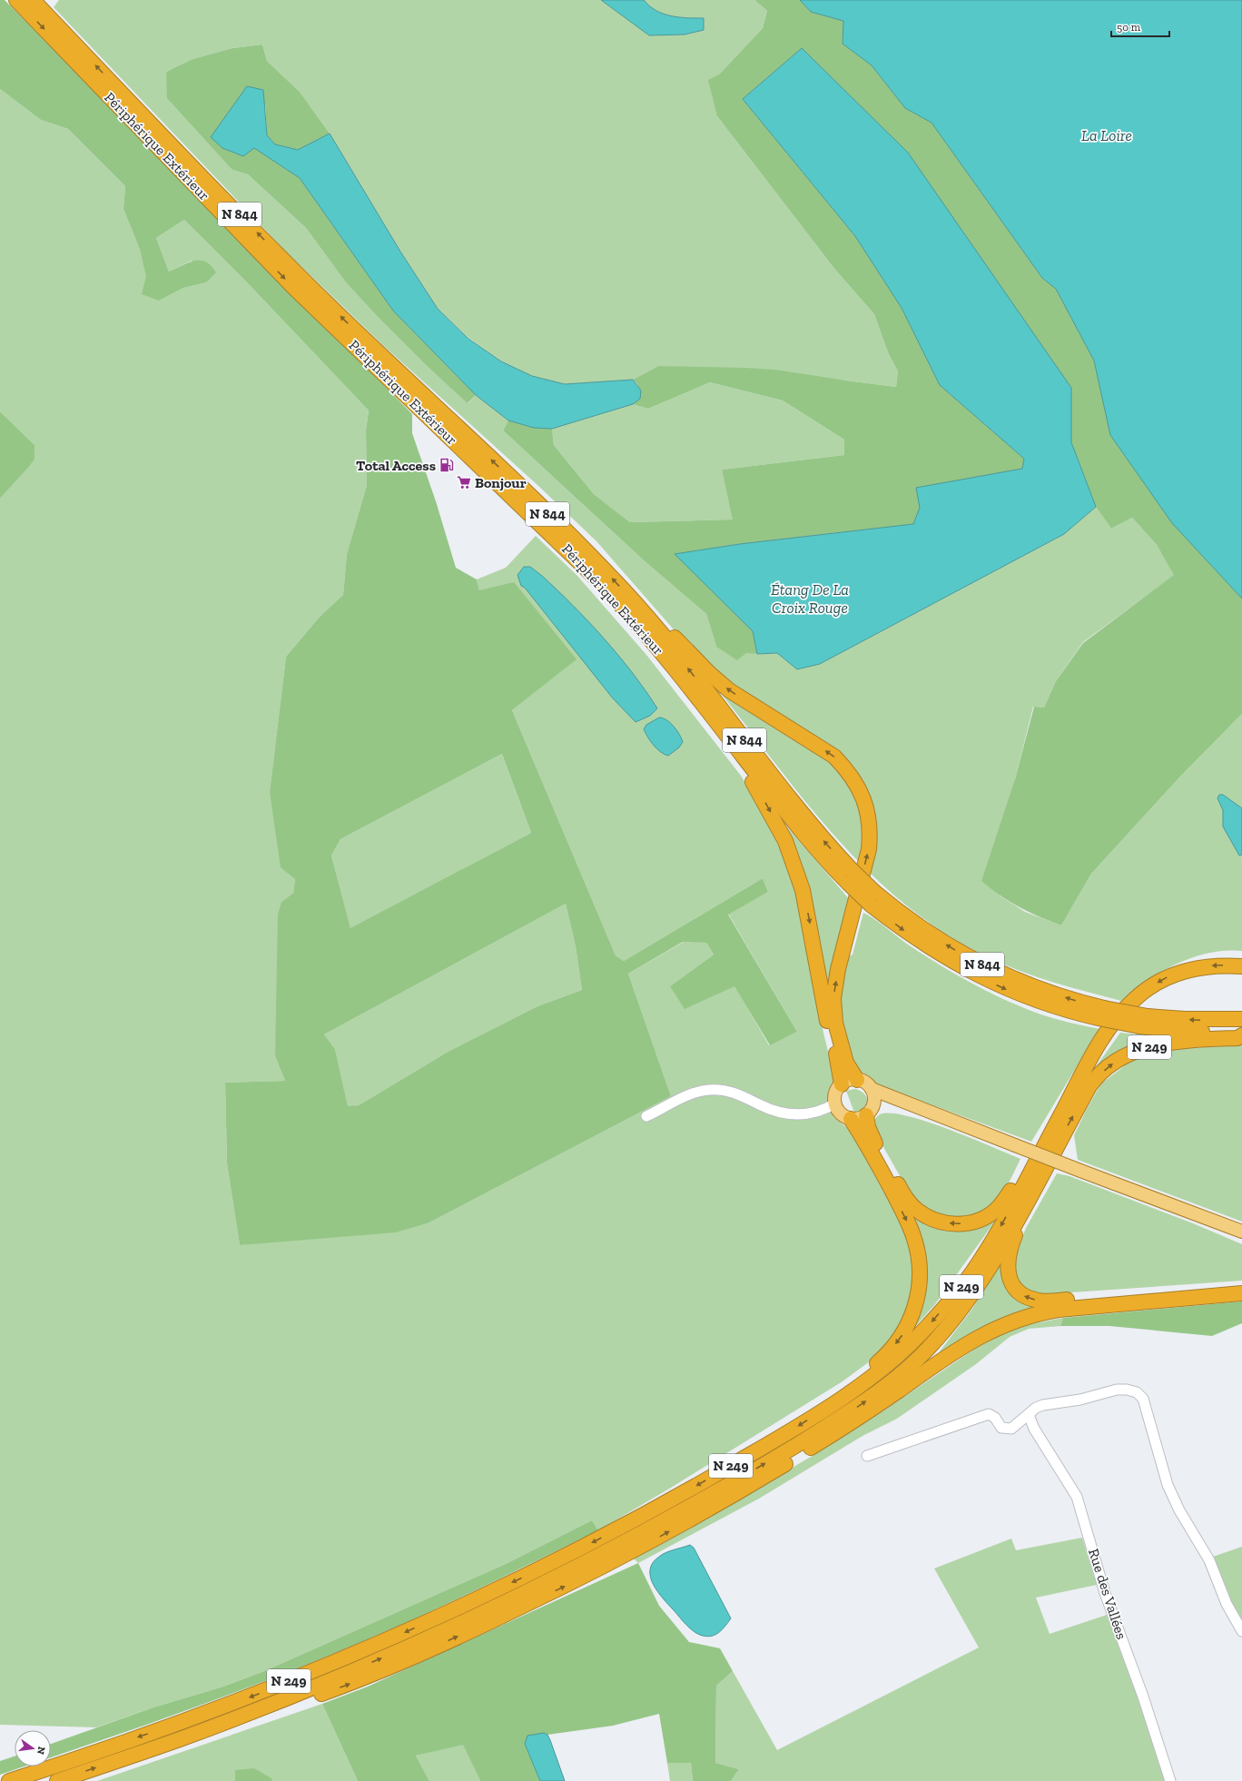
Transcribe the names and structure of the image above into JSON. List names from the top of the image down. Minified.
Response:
{"streets":{"highway":["Périphérique Extérieur","N 844","N 249"],"street":["Rue des Vallées"]},"crossings":[["Périphérique Extérieur","N 844"],["N 844","N 249"]],"water":["La Loire","Étang De La Croix Rouge"],"places":{"fuel station":["Total Access"],"supermarket":["Bonjour"]},"scale_bar":"50 m","north":"right"}
